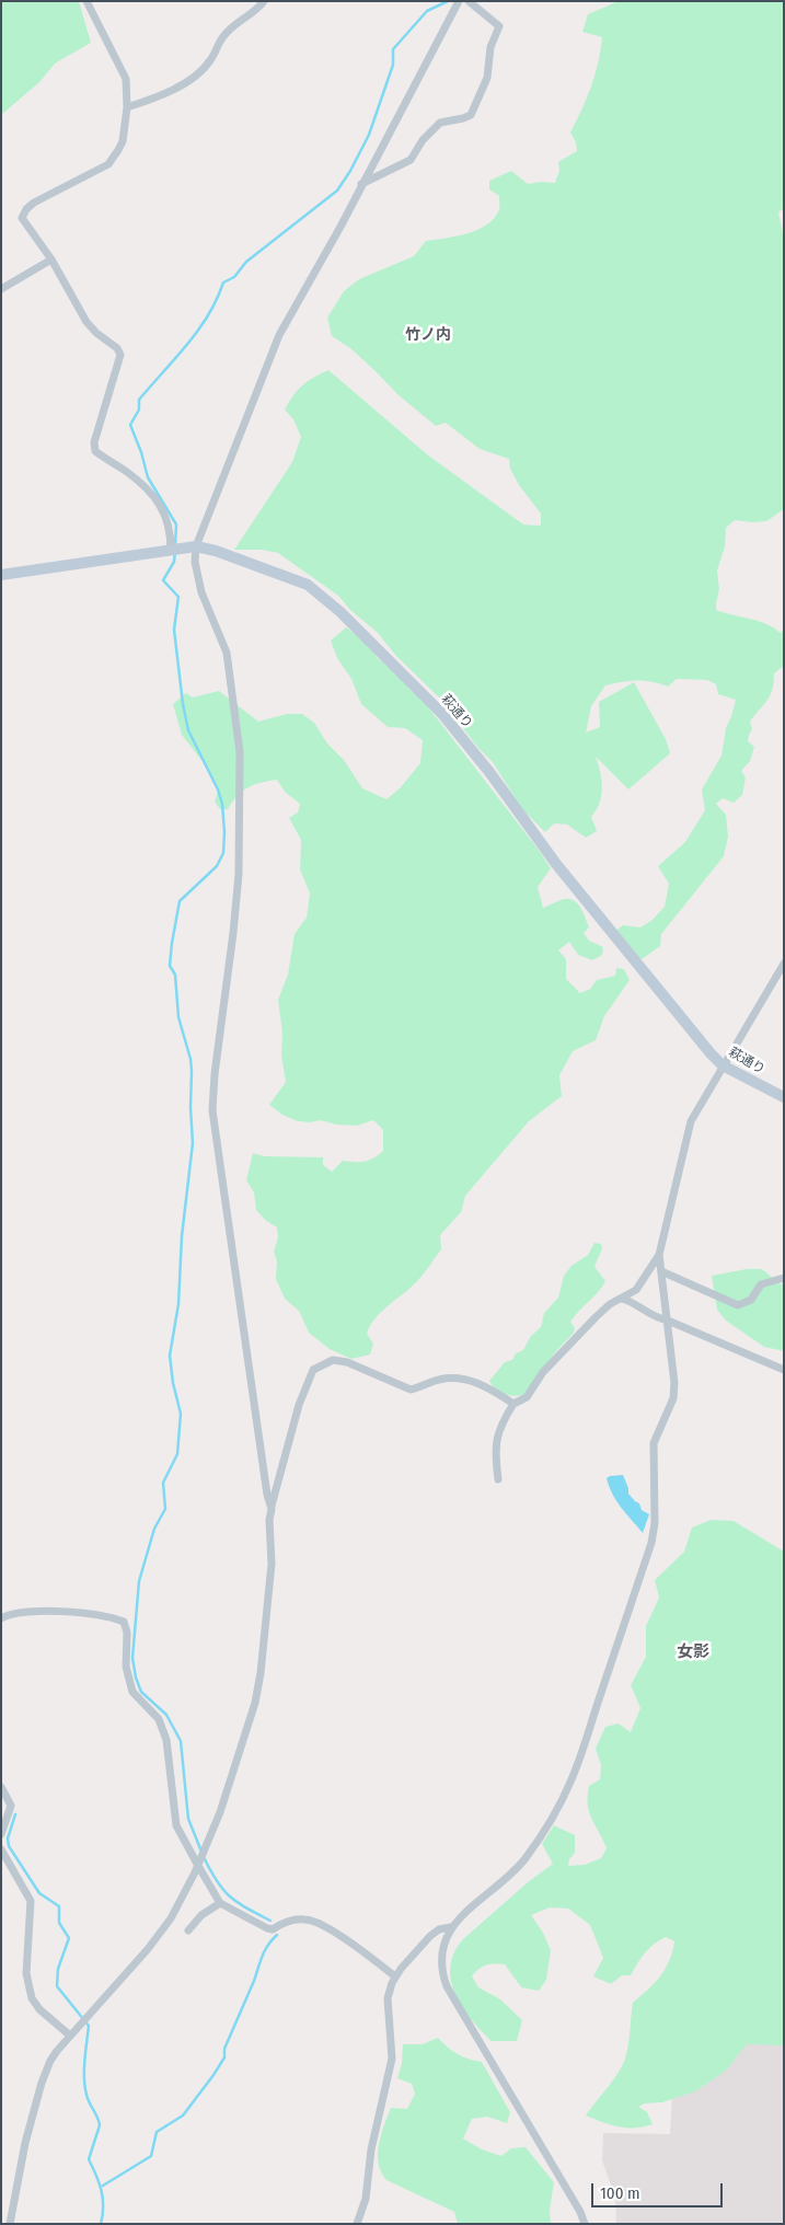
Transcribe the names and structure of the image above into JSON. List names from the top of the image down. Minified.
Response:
{"streets":{"street":["萩通り"]},"districts":["竹ノ内","女影"],"scale_bar":"100 m"}
